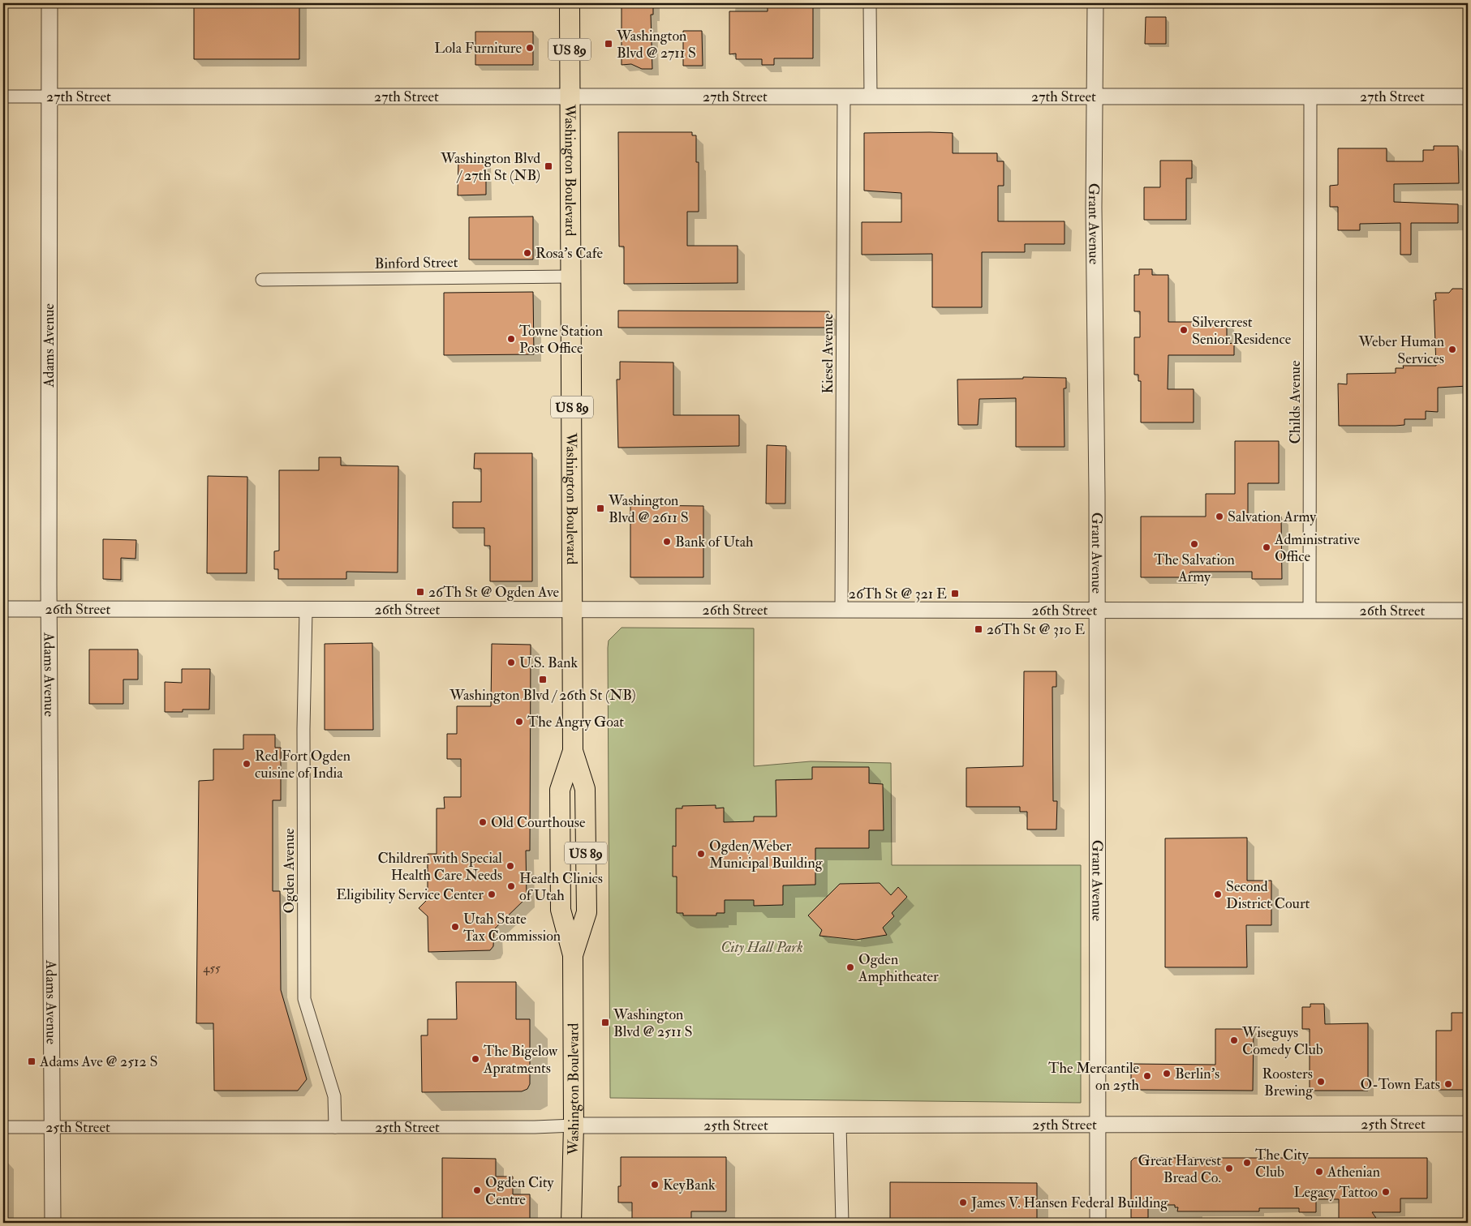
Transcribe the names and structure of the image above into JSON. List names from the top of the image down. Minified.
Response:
{"streets":{"main road":["US 89","Washington Boulevard"],"street":["27th Street","Grant Avenue","Binford Street","Adams Avenue","Kiesel Avenue","Childs Avenue","26th Street","Ogden Avenue","25th Street"]},"crossings":[["27th Street","Washington Boulevard"],["27th Street","Grant Avenue"],["27th Street","Adams Avenue"],["27th Street","Kiesel Avenue"],["27th Street","Childs Avenue"],["Washington Boulevard","Binford Street"],["Washington Boulevard","26th Street"],["Washington Boulevard","25th Street"],["Grant Avenue","26th Street"],["Grant Avenue","25th Street"],["Adams Avenue","26th Street"],["Adams Avenue","25th Street"],["Kiesel Avenue","26th Street"],["Childs Avenue","26th Street"],["26th Street","Ogden Avenue"],["Ogden Avenue","25th Street"]],"parks":["City Hall Park"],"places":{"transit":["Washington Blvd @ 2711 S","Washington Blvd / 27th St (NB)","Washington Blvd @ 2611 S","26Th St @ Ogden Ave","26Th St @ 321 E","26Th St @ 310 E","Washington Blvd / 26th St (NB)","Washington Blvd @ 2511 S","Adams Ave @ 2512 S"],"other":["Lola Furniture","Rosa's Cafe","Silvercrest Senior Residence","Towne Station Post Office","Weber Human Services","Salvation Army","Bank of Utah","The Salvation Army","Administrative Office","U.S. Bank","The Angry Goat","Red Fort Ogden cuisine of India","Old Courthouse","Ogden/Weber Municipal Building","Children with Special Health Care Needs","Health Clinics of Utah","Eligibility Service Center","Second District Court","Utah State Tax Commission","Ogden Amphitheater","Wiseguys Comedy Club","The Bigelow Apratments","Berlin's","The Mercantile on 25th","Roosters Brewing","O-Town Eats","The City Club","Great Harvest Bread Co.","Athenian","KeyBank","Ogden City Centre","Legacy Tattoo","James V. Hansen Federal Building"]},"house_numbers":["455"]}
